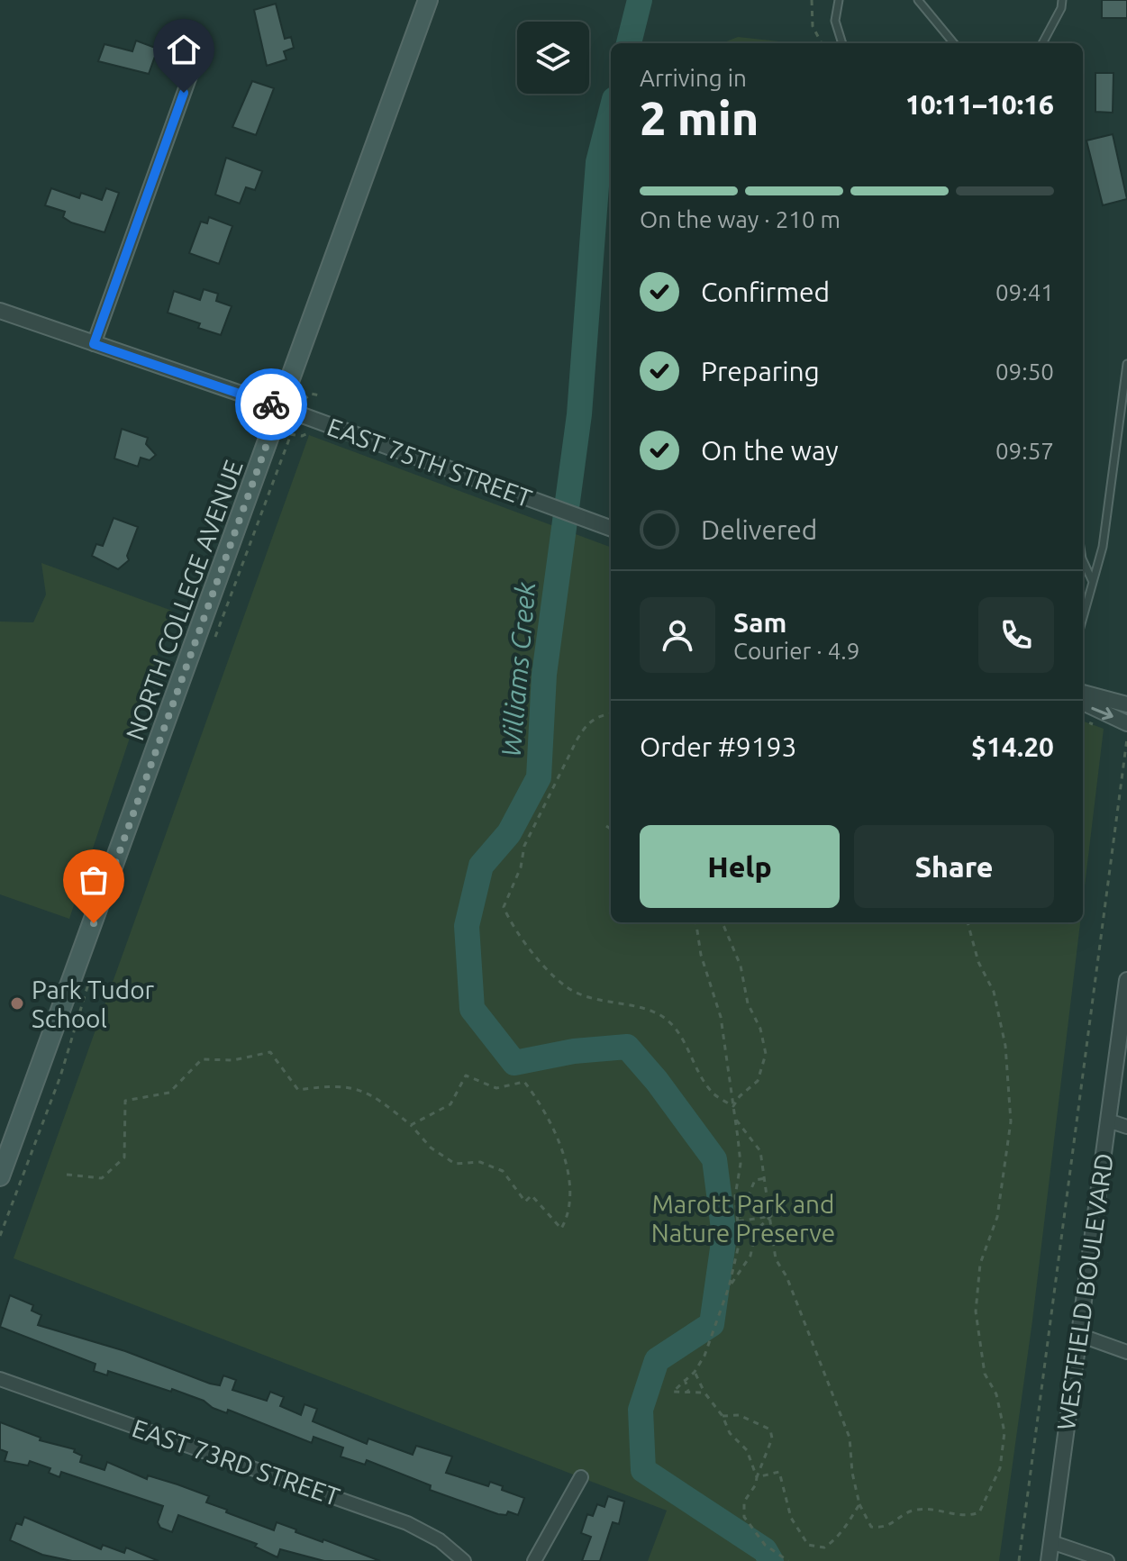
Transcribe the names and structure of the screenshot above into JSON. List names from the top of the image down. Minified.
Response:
{"streets":{"main road":["NORTH COLLEGE AVENUE"],"street":["EAST 75TH STREET","WESTFIELD BOULEVARD","EAST 73RD STREET"]},"crossings":[["EAST 75TH STREET","NORTH COLLEGE AVENUE"]],"water":["Williams Creek"],"parks":["Marott Park and Nature Preserve"],"places":["Park Tudor School"],"page":{"heading":["2 min","Arriving in","10:11–10:16"],"panel":["Sam","Courier · 4.9","Order #9193","$14.20"],"bar":"On the way · 210 m","list":[["Confirmed","09:41"],["Preparing","09:50"],["On the way","09:57"],"Delivered"],"buttons":["Help","Share"]}}
